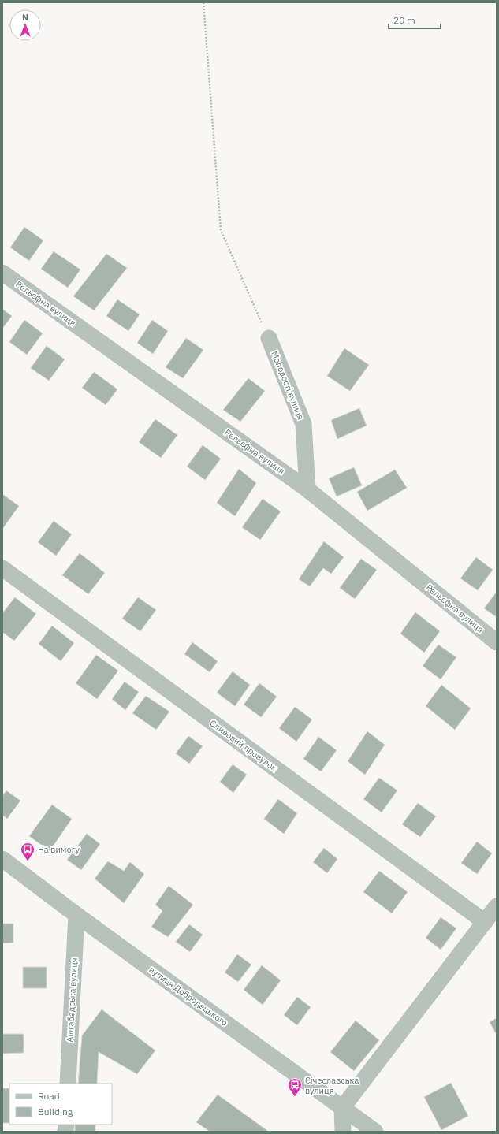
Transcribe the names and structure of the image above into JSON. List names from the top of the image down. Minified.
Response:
{"streets":{"street":["Рельєфна вулиця","Молодості вулиця","Сливовий провулок","вулиця Добродецького","Ашгабадська вулиця"]},"crossings":[["Рельєфна вулиця","Молодості вулиця"],["вулиця Добродецького","Ашгабадська вулиця"]],"places":{"bus stop":["На вимогу","Січеславська вулиця"]},"legend":["Road","Building"],"scale_bar":"20 m","north":"top"}
